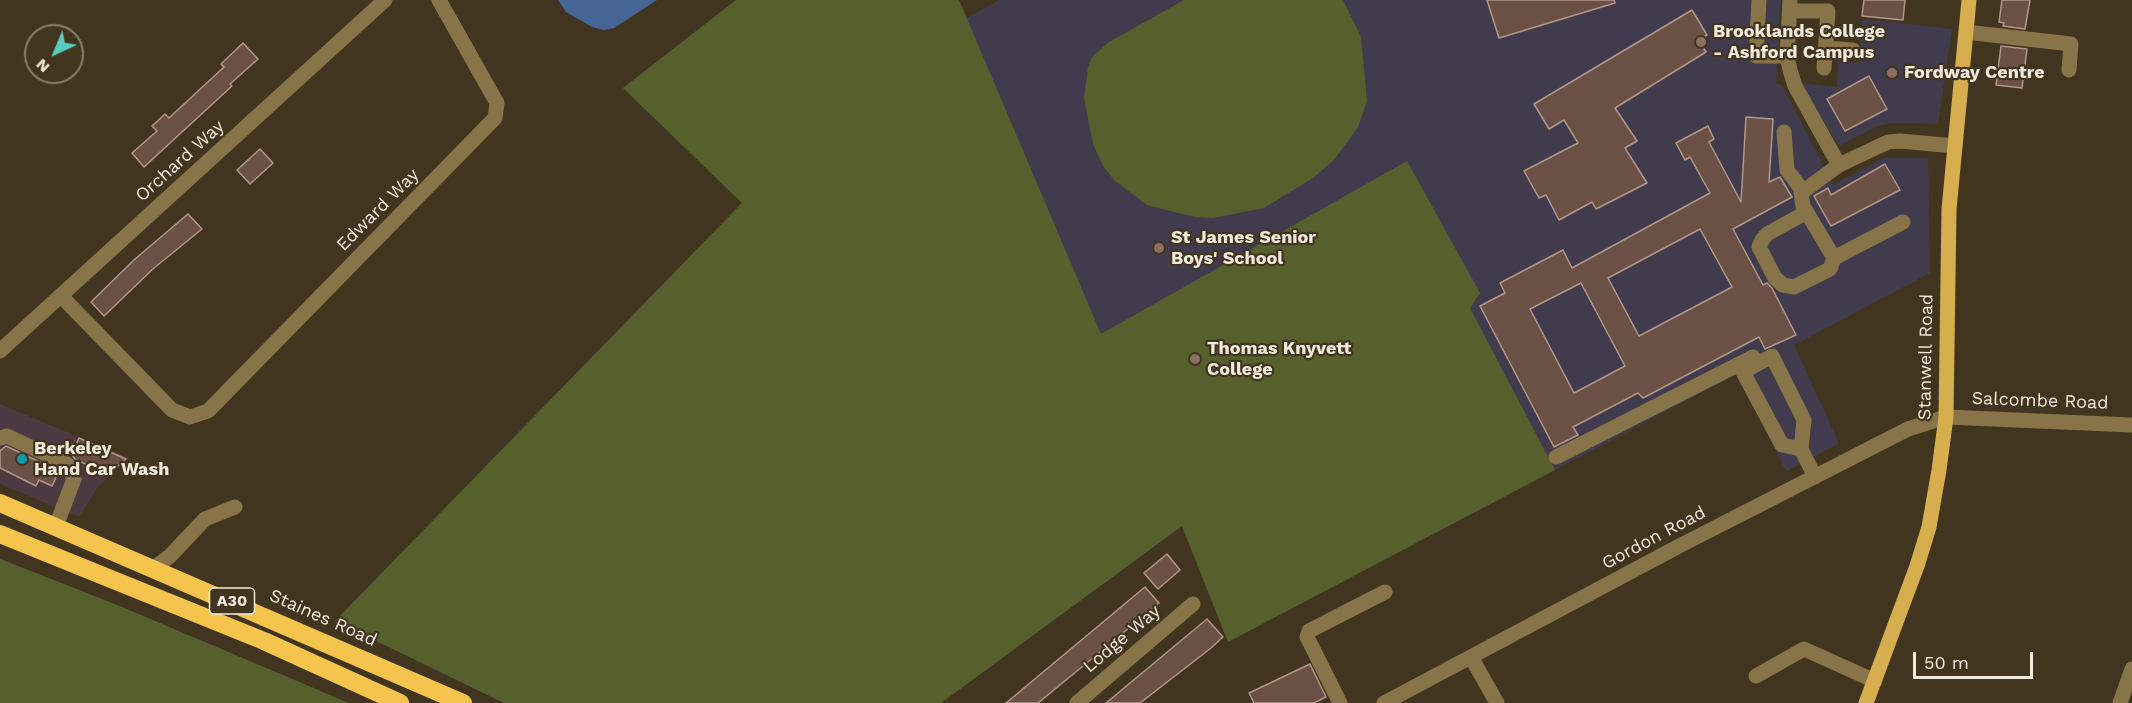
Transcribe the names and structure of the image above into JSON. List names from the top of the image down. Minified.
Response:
{"streets":{"highway":["A30","Staines Road"],"main road":["Stanwell Road"],"street":["Orchard Way","Edward Way","Salcombe Road","Gordon Road","Lodge Way"]},"crossings":[["Orchard Way","Edward Way"],["Stanwell Road","Salcombe Road"],["Stanwell Road","Gordon Road"],["Salcombe Road","Gordon Road"]],"places":["Brooklands College - Ashford Campus","Fordway Centre","St James Senior Boys' School","Thomas Knyvett College","Berkeley Hand Car Wash"],"scale_bar":"50 m","north":"bottom left"}
